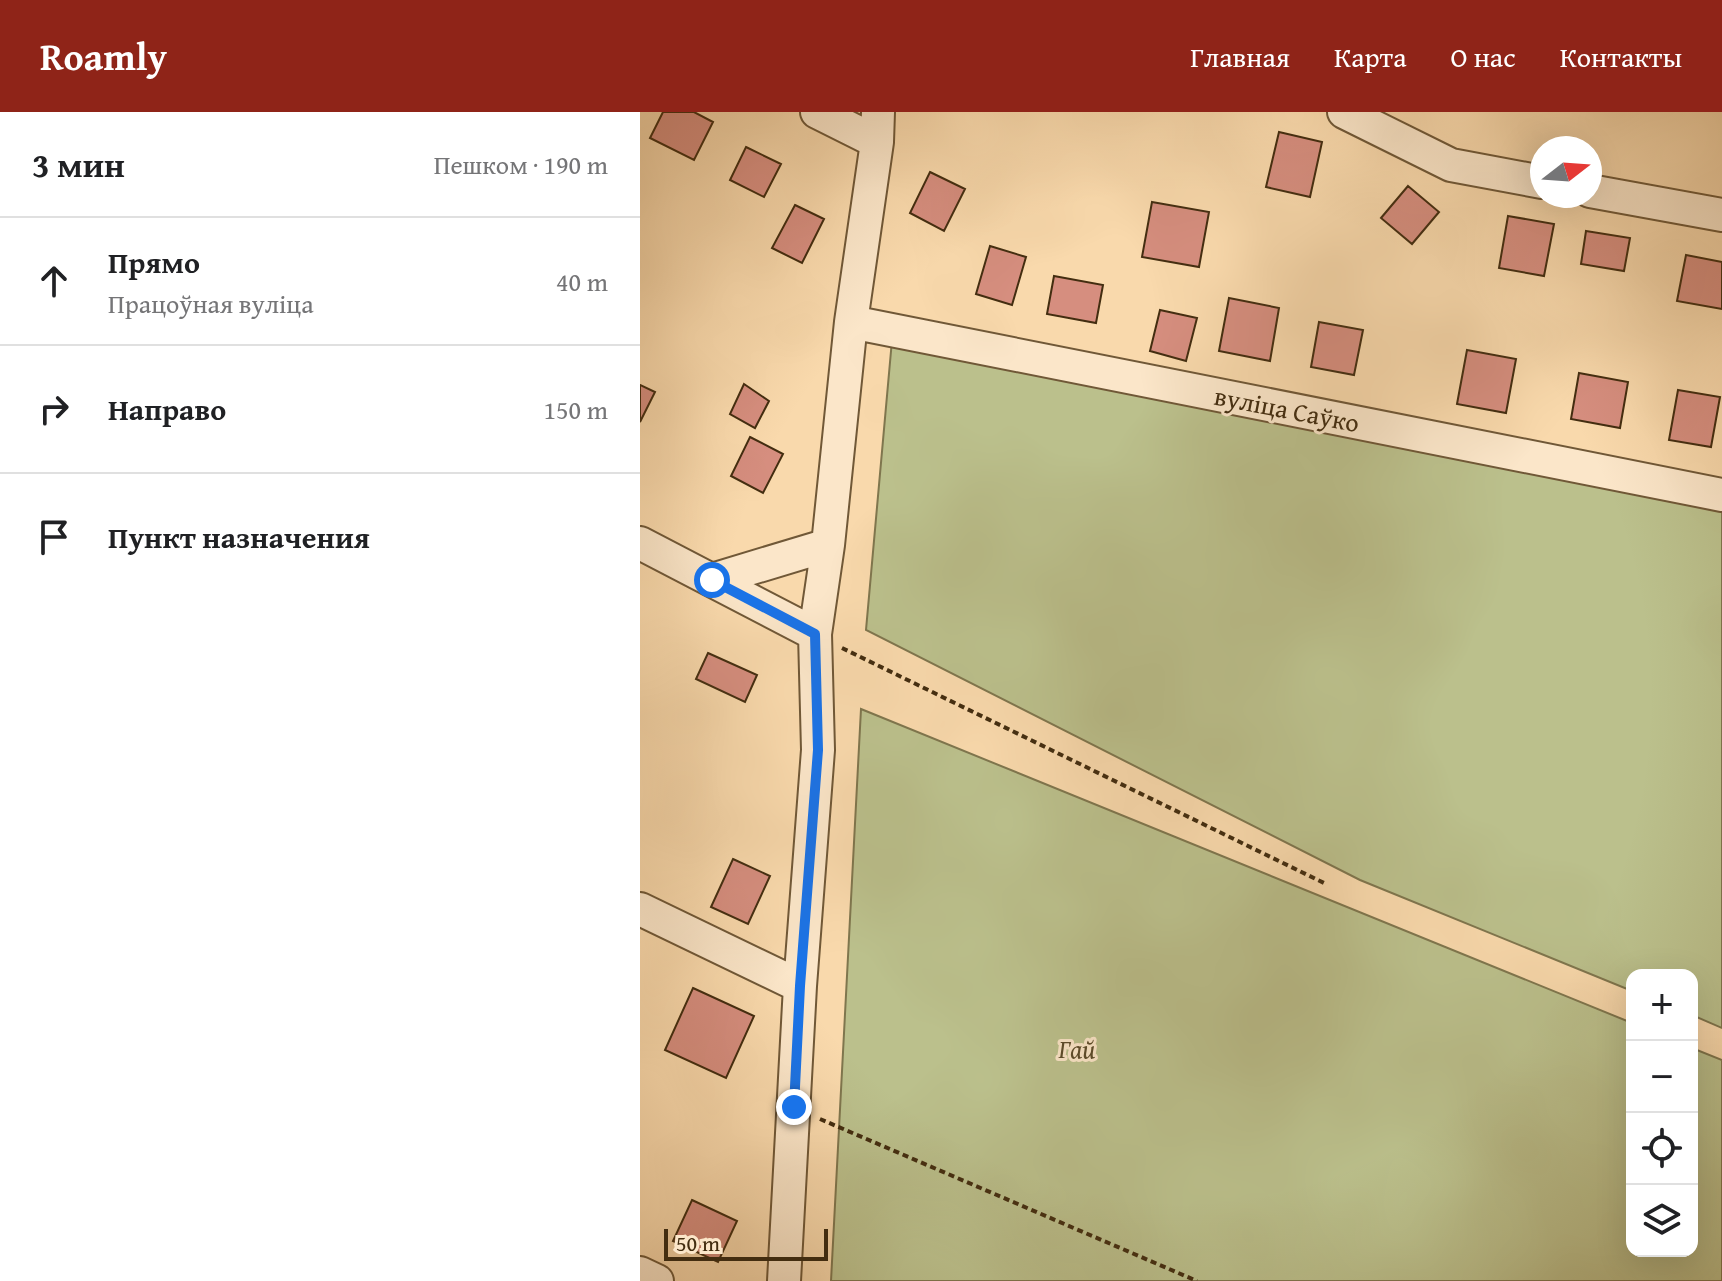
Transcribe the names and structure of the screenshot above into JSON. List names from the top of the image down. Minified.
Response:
{"streets":{"street":["вуліца Саўко"]},"parks":["Гай"],"scale_bar":"50 m","north":"right","page":{"header":"Roamly","nav":["Главная","Карта","О нас","Контакты"],"heading":["3 мин","Пешком · 190 m"],"list":[["Прямо","Працоўная вуліца","40 m"],["Направо","150 m"],"Пункт назначения"],"map_buttons":["+","−"],"scale":"50 m"}}
